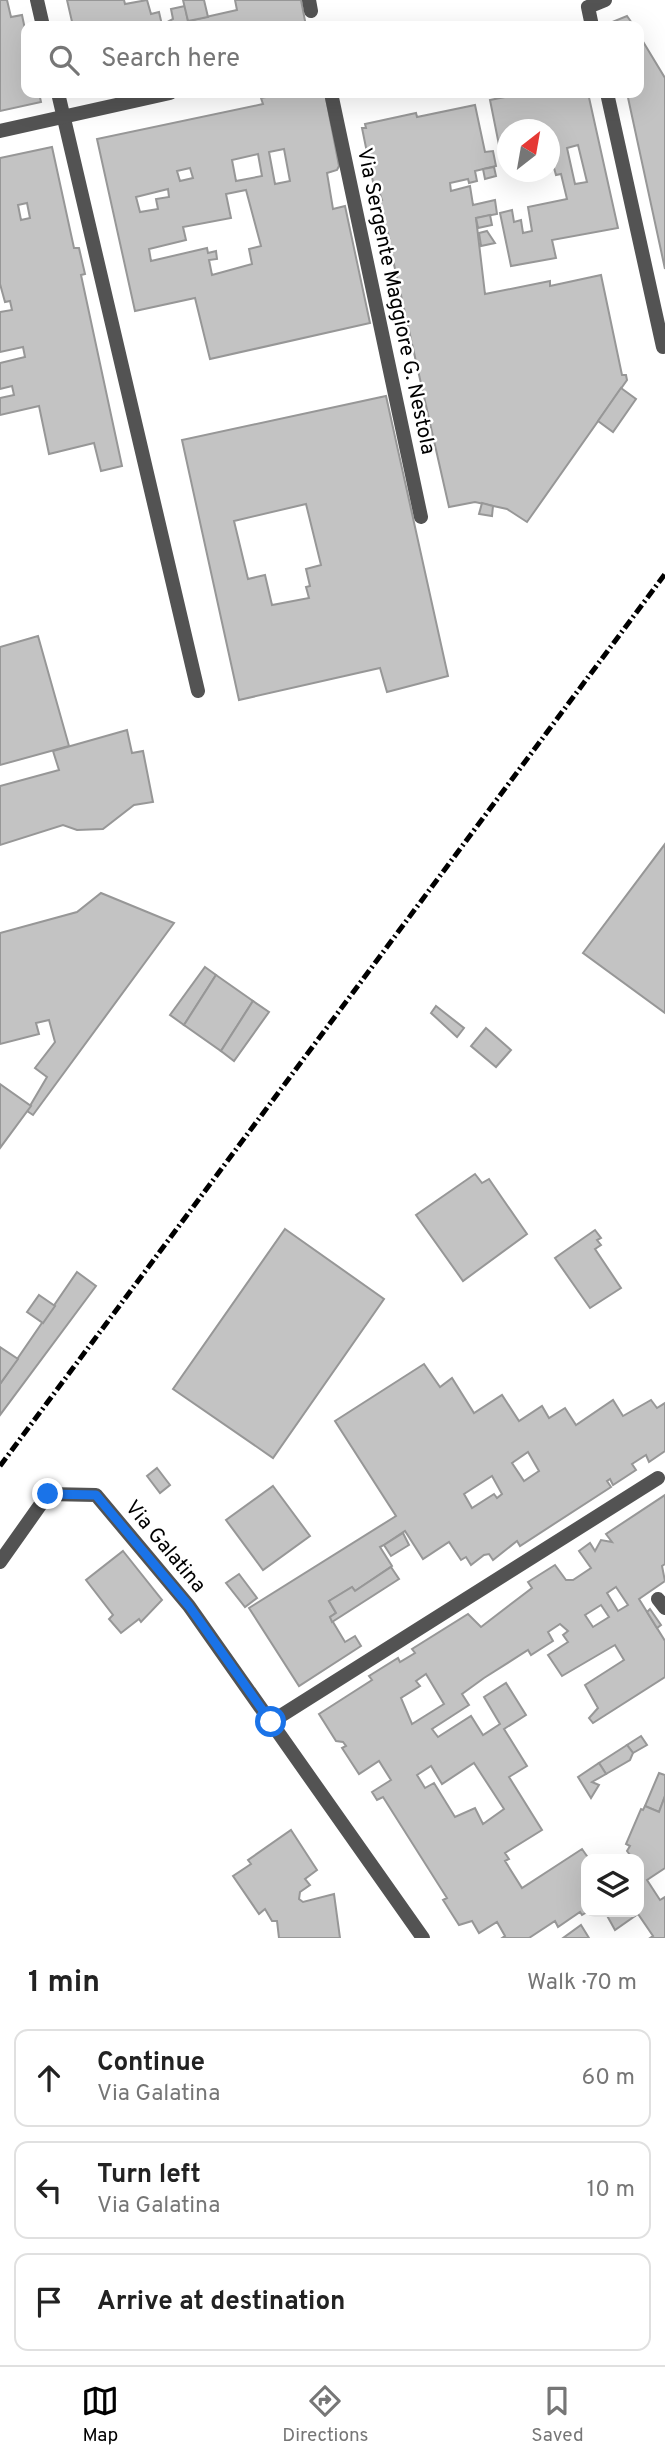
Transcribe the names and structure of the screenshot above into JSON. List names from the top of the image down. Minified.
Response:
{"streets":{"street":["Via Sergente Maggiore G. Nestola","Via Galatina"]},"north":"top right","page":{"search":"Search here","heading":["1 min","Walk · 70 m"],"list":[["Continue","Via Galatina","60 m"],["Turn left","Via Galatina","10 m"],"Arrive at destination"],"nav":["Map","Directions","Saved"]}}
